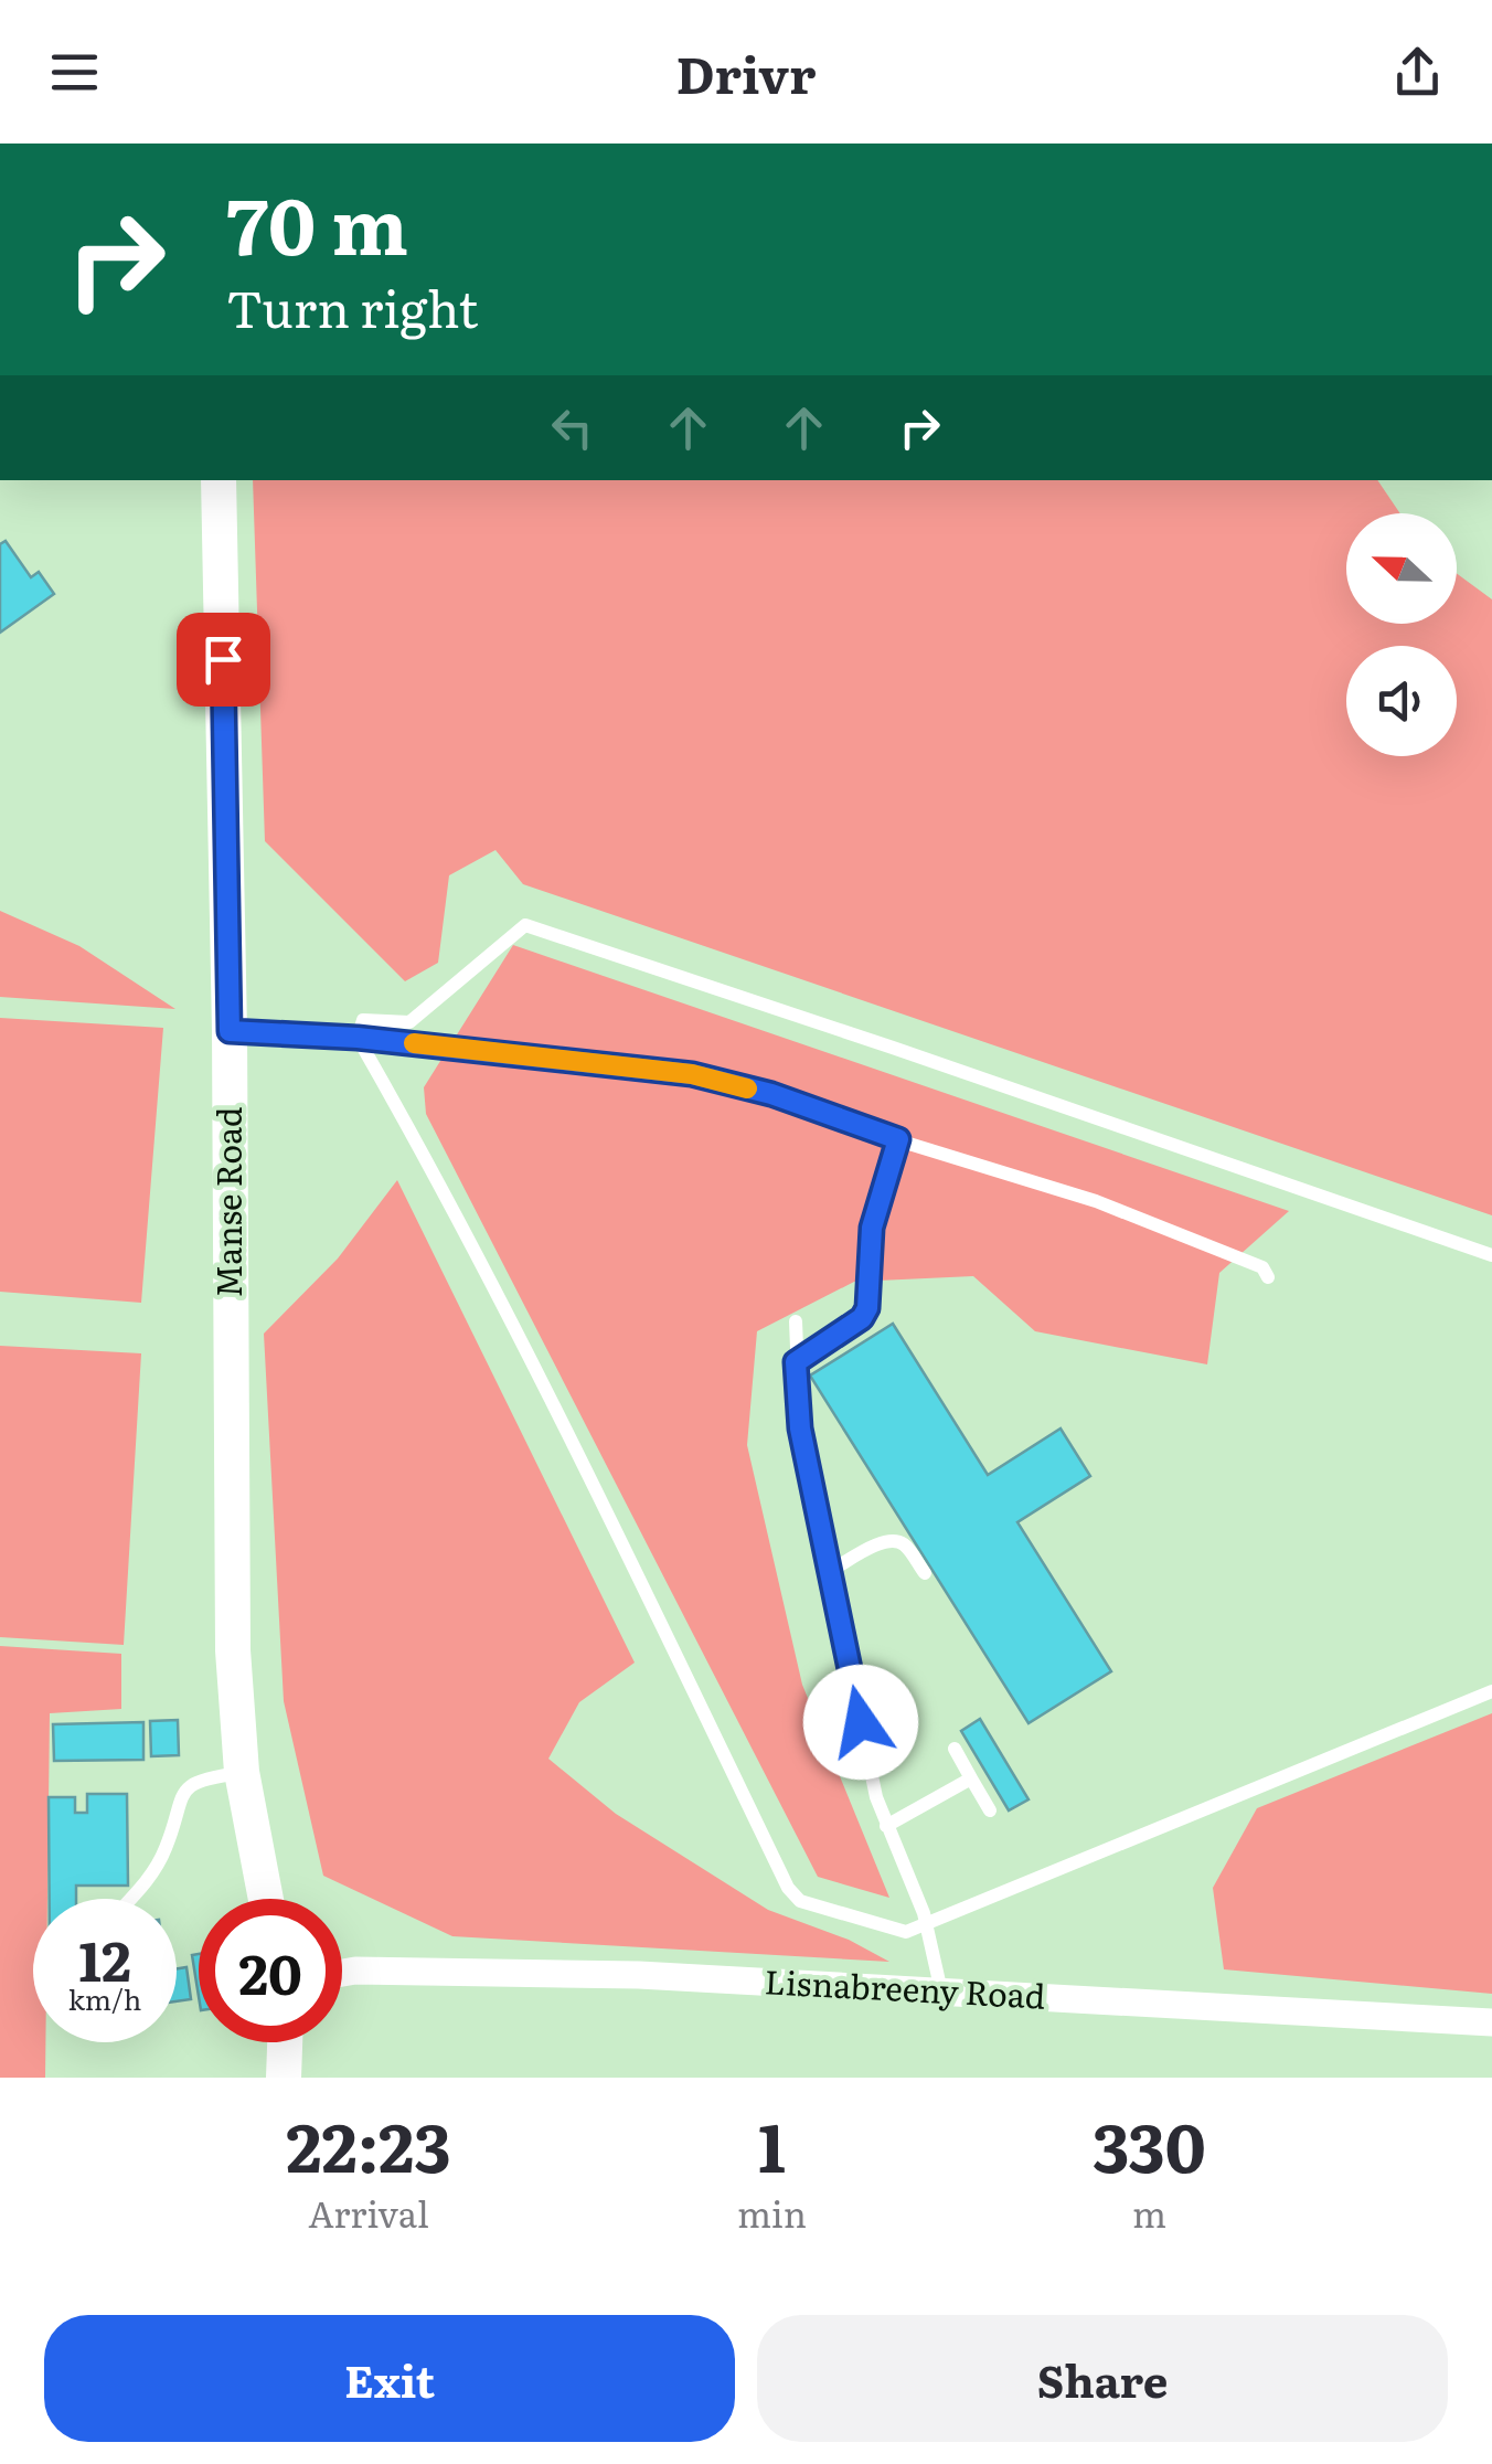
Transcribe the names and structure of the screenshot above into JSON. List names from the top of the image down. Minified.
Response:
{"streets":{"street":["Manse Road","Lisnabreeny Road"]},"north":"left","page":{"header":"Drivr","turn":["70 m","Turn right"],"speed":"12 km/h","limit":"20","eta":["22:23","Arrival","1","min","330","m"],"buttons":["Exit","Share"]}}
